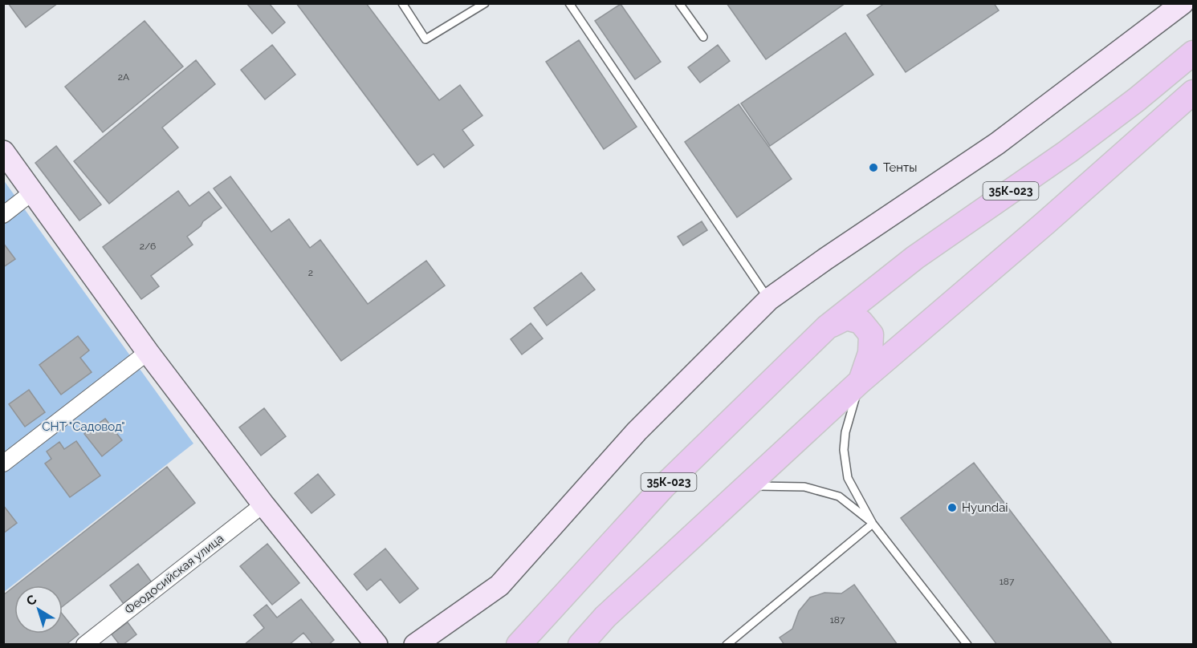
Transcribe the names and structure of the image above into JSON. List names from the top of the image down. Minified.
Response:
{"streets":{"main road":["35К-023"],"street":["Феодосийская улица"]},"parks":["СНТ \"Садовод\""],"places":["Тенты","Hyundai"],"house_numbers":["2А","2/6","2","187","187"],"north":"top left"}
